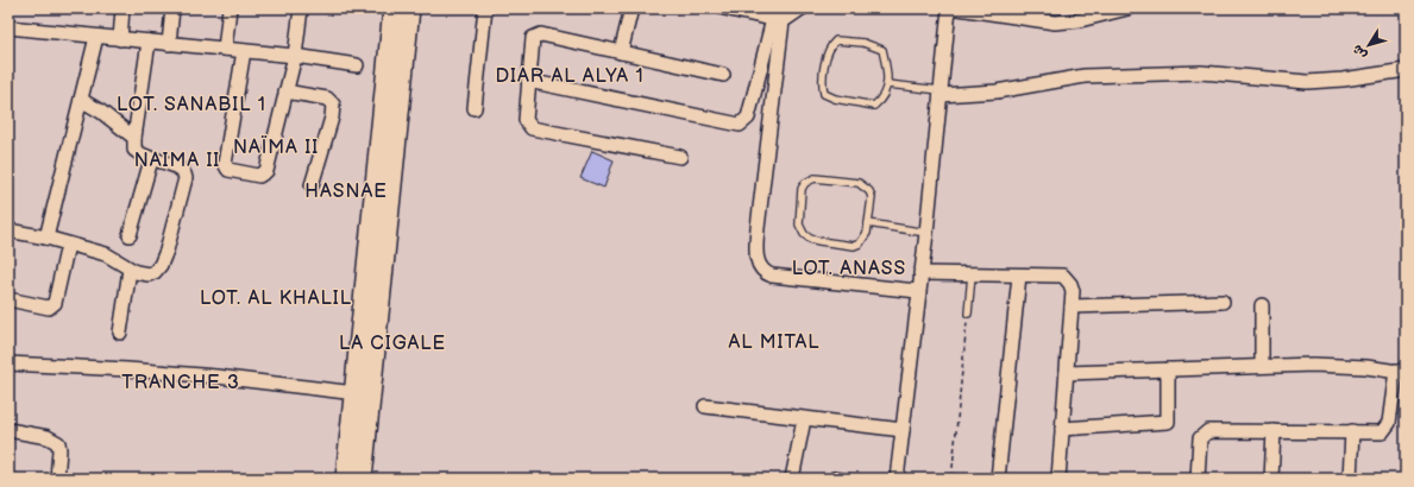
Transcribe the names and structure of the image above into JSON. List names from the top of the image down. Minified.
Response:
{"districts":["DIAR AL ALYA 1","LOT. SANABIL 1","NAÏMA II","NAIMA II","HASNAE","LOT. ANASS","LOT. AL KHALIL","AL MITAL","LA CIGALE","TRANCHE 3"],"north":"bottom left"}
